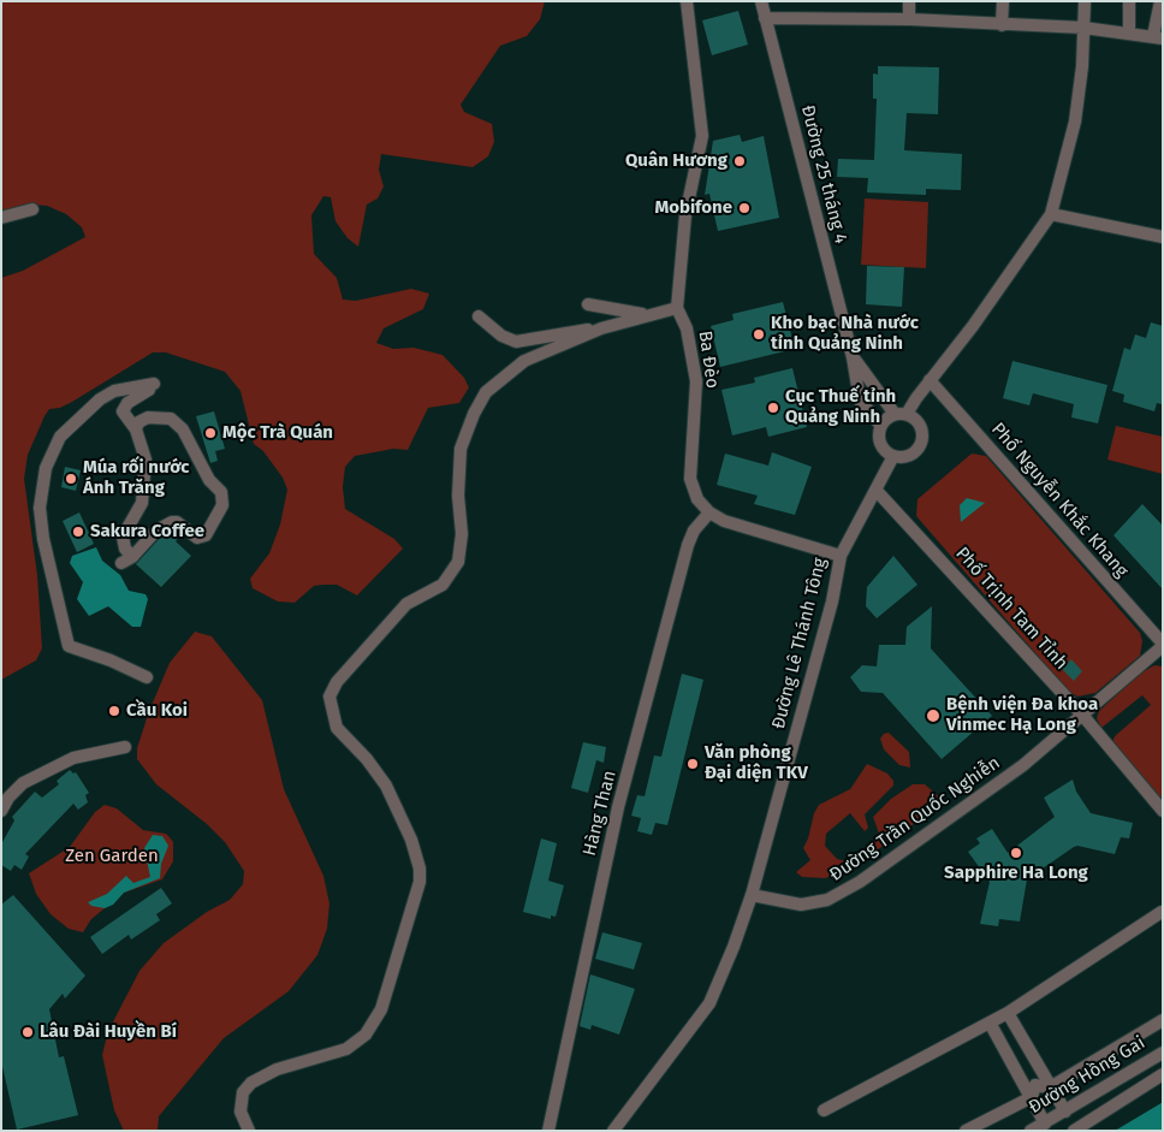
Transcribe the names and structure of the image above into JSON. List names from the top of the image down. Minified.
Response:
{"streets":{"street":["Đường 25 tháng 4","Ba Đèo","Phố Nguyễn Khắc Khang","Phố Trịnh Tam Tỉnh","Đường Lê Thánh Tông","Hàng Than","Đường Trần Quốc Nghiễn","Đường Hồng Gai"]},"crossings":[["Đường 25 tháng 4","Đường Lê Thánh Tông"],["Ba Đèo","Hàng Than"],["Phố Nguyễn Khắc Khang","Đường Trần Quốc Nghiễn"],["Phố Trịnh Tam Tỉnh","Đường Lê Thánh Tông"],["Phố Trịnh Tam Tỉnh","Đường Trần Quốc Nghiễn"],["Đường Lê Thánh Tông","Đường Trần Quốc Nghiễn"]],"parks":["Zen Garden"],"places":["Quân Hương","Mobifone","Kho bạc Nhà nước tỉnh Quảng Ninh","Cục Thuế tỉnh Quảng Ninh","Mộc Trà Quán","Múa rối nước Ánh Trăng","Sakura Coffee","Cầu Koi","Bệnh viện Đa khoa Vinmec Hạ Long","Văn phòng Đại diện TKV","Sapphire Ha Long","Lâu Đài Huyền Bí"]}
